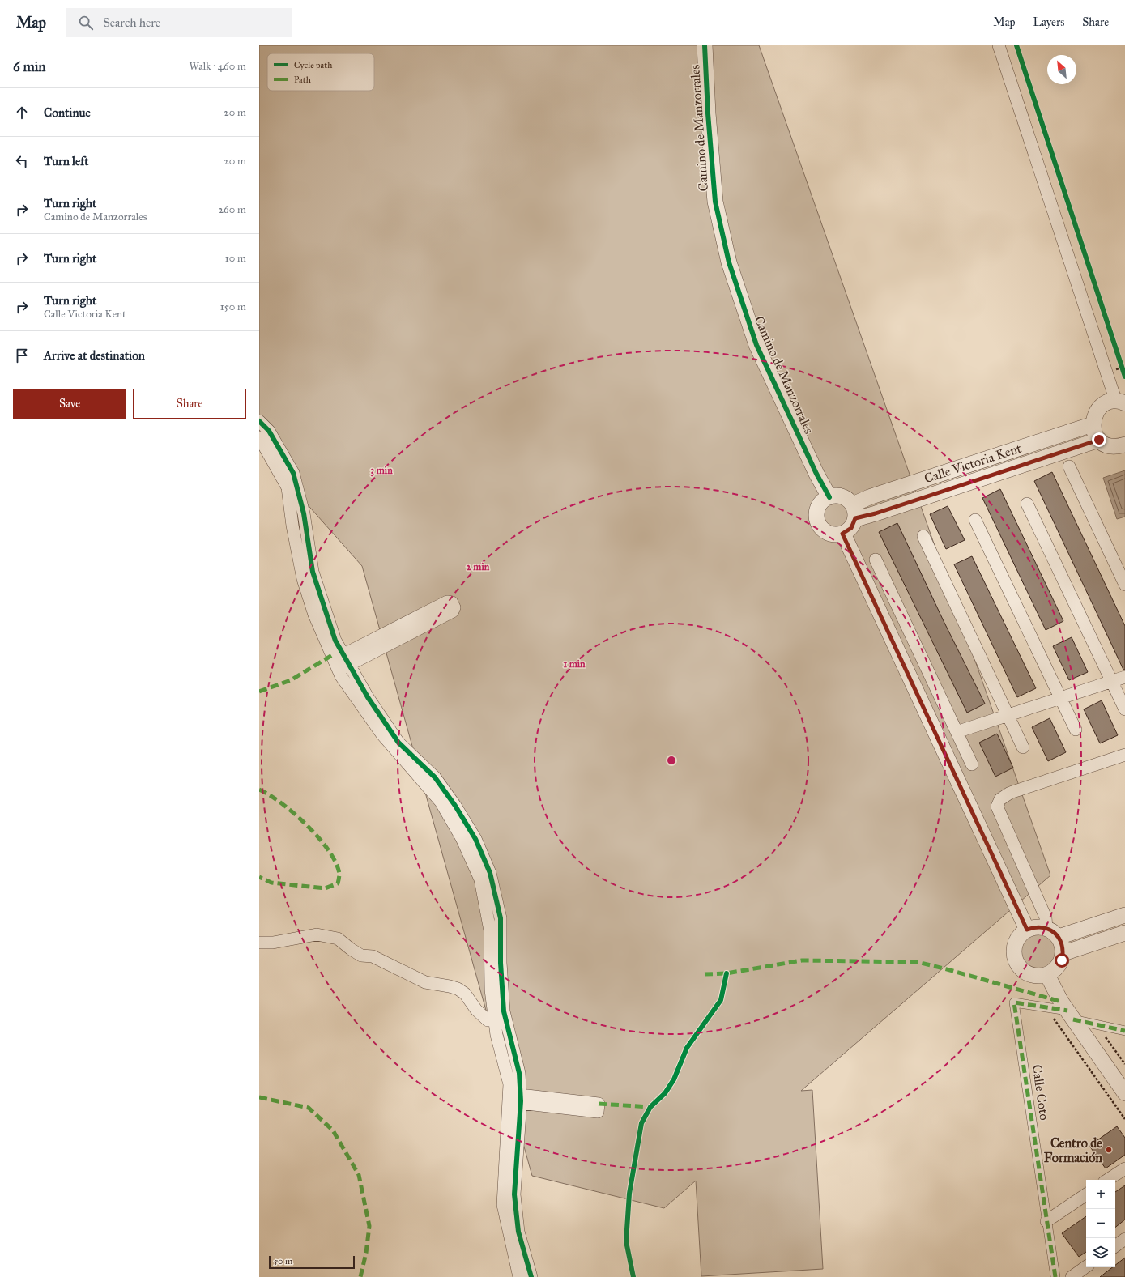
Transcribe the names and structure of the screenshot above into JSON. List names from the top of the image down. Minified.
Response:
{"streets":{"street":["Camino de Manzorrales","Calle Victoria Kent","Calle Coto"]},"crossings":[["Camino de Manzorrales","Calle Victoria Kent"]],"places":["Centro de Formación"],"legend":["Cycle path","Path"],"scale_bar":"50 m","north":"top left","page":{"header":"Map","search":"Search here","nav":["Map","Layers","Share"],"heading":["6 min","Walk · 460 m"],"list":[["Continue","20 m"],["Turn left","20 m"],["Turn right","Camino de Manzorrales","260 m"],["Turn right","10 m"],["Turn right","Calle Victoria Kent","150 m"],"Arrive at destination"],"buttons":["Save","Share"],"map_buttons":["+","−"],"scale":"50 m"},"rings":["3 min","2 min","1 min"]}
